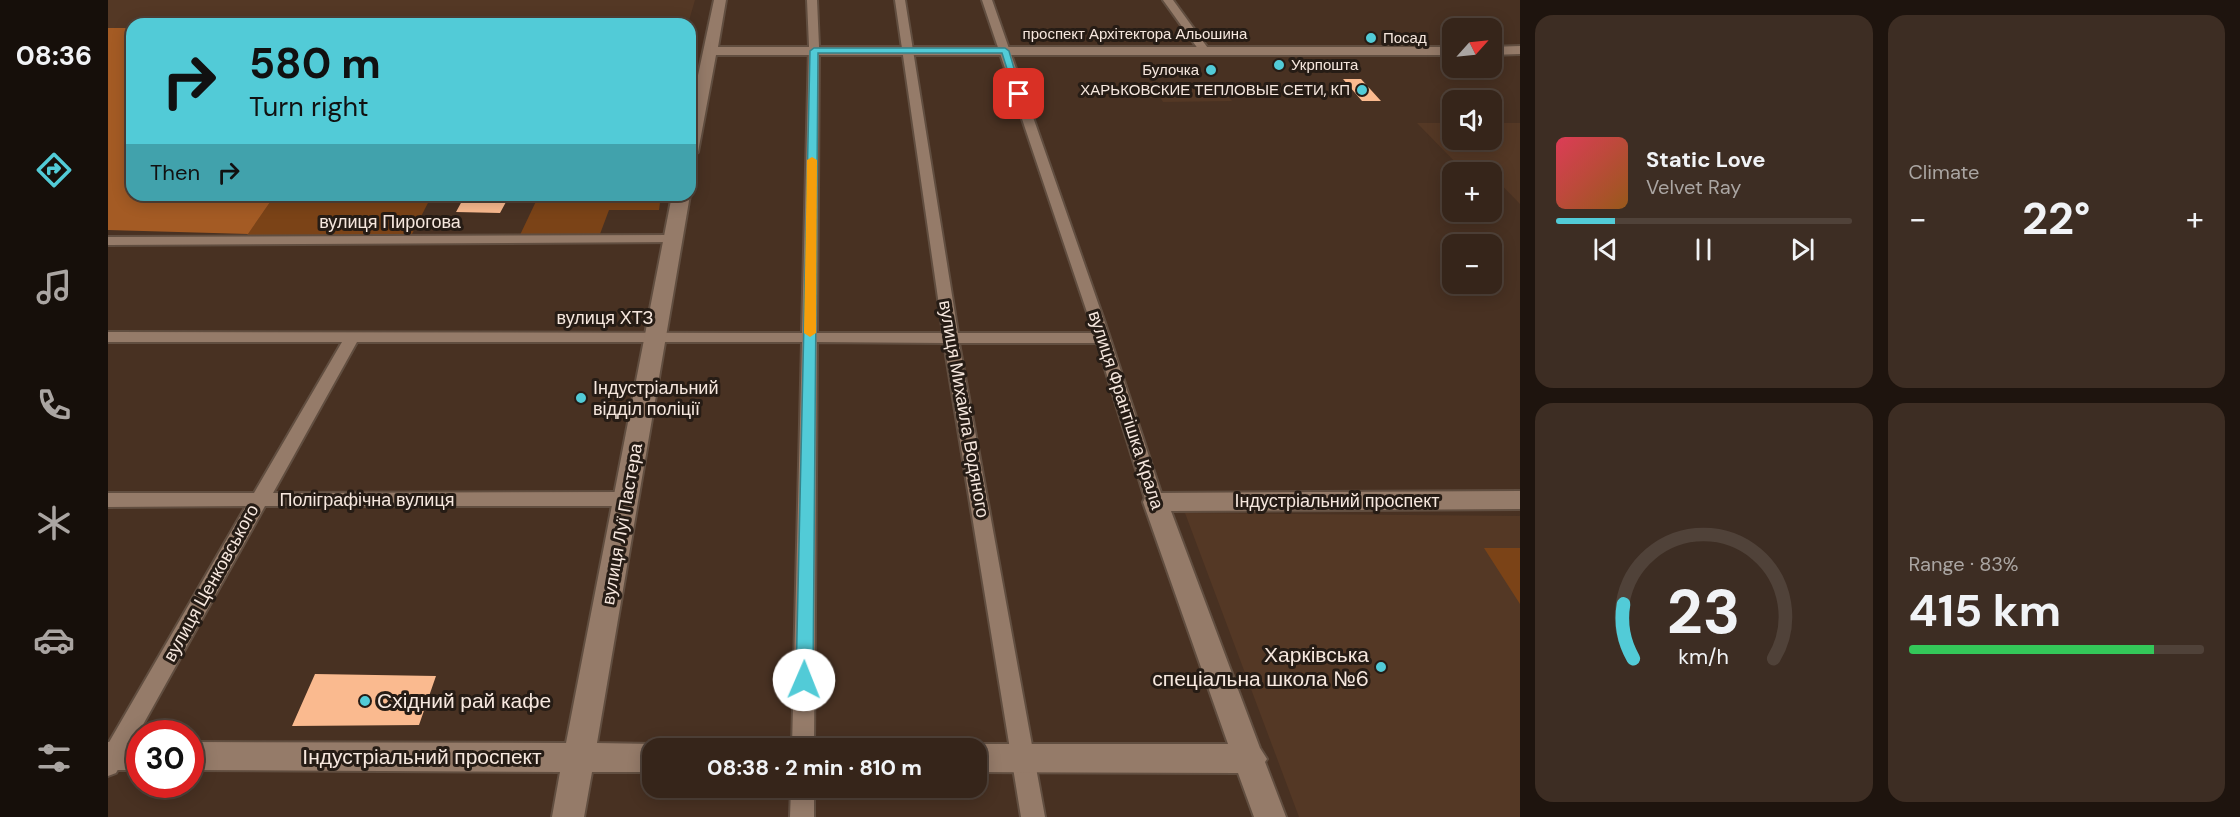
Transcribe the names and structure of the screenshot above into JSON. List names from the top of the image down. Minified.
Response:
{"streets":{"street":["проспект Архітектора Альошина","вулиця Пирогова","вулиця ХТЗ","вулиця Михайла Водяного","вулиця Франтішка Крала","Поліграфічна вулиця","Індустріальний проспект","вулиця Луї Пастера","вулиця Ценковського"]},"crossings":[["проспект Архітектора Альошина","вулиця Михайла Водяного"],["проспект Архітектора Альошина","вулиця Франтішка Крала"],["вулиця Пирогова","вулиця Луї Пастера"],["вулиця ХТЗ","вулиця Михайла Водяного"],["вулиця ХТЗ","вулиця Франтішка Крала"],["вулиця ХТЗ","вулиця Луї Пастера"],["вулиця ХТЗ","вулиця Ценковського"],["вулиця Франтішка Крала","Індустріальний проспект"],["Поліграфічна вулиця","вулиця Луї Пастера"],["Поліграфічна вулиця","вулиця Ценковського"],["Індустріальний проспект","вулиця Луї Пастера"]],"places":["Посад","Укрпошта","Булочка","ХАРЬКОВСКИЕ ТЕПЛОВЫЕ СЕТИ, КП","Індустріальний відділ поліції","Харківська спеціальна школа №6","Східний рай кафе"],"north":"top right","page":{"tabs":"08:36","tile":["Climate",["Range · 83%","415 km"]],"map_buttons":["+","−"],"turn":["580 m","Turn right"],"song":["Static Love","Velvet Ray"],"then":"Then","heat":["−","22°","+"],"limit":"30","trip":"08:38 · 2 min · 810 m","gauge":["23","km/h"]}}
